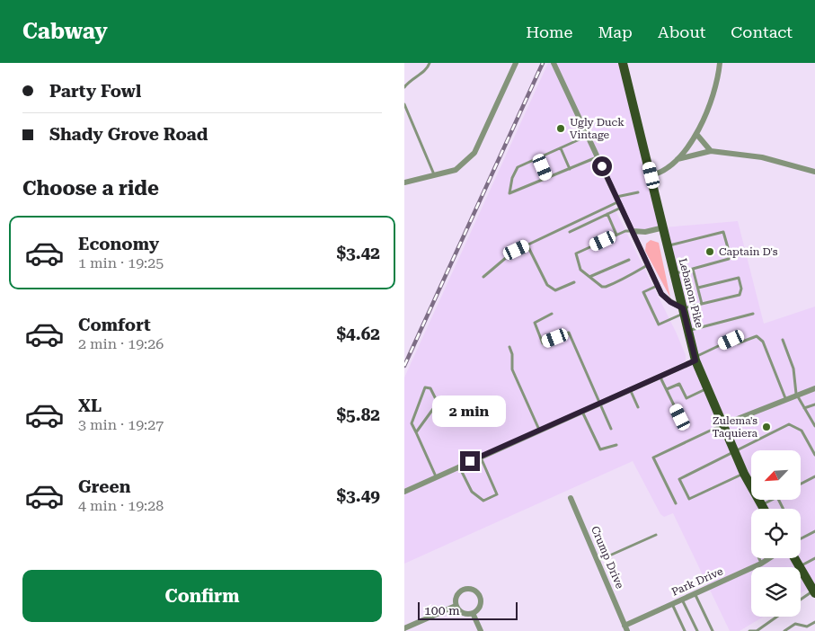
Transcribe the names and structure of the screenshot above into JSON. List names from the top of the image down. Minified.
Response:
{"streets":{"main road":["Lebanon Pike"],"street":["Crump Drive","Park Drive"]},"crossings":[["Crump Drive","Park Drive"]],"places":["Ugly Duck Vintage","Captain D's","Zulema's Taquiera"],"scale_bar":"100 m","north":"bottom left","page":{"header":"Cabway","nav":["Home","Map","About","Contact"],"banner":["Party Fowl","Shady Grove Road"],"heading":"Choose a ride","list":[{"name":"Economy","note":"1 min · 19:25","value":"$3.42"},{"name":"Comfort","note":"2 min · 19:26","value":"$4.62"},{"name":"XL","note":"3 min · 19:27","value":"$5.82"},{"name":"Green","note":"4 min · 19:28","value":"$3.49"}],"bubble":"2 min","buttons":"Confirm","scale":"100 m"}}
